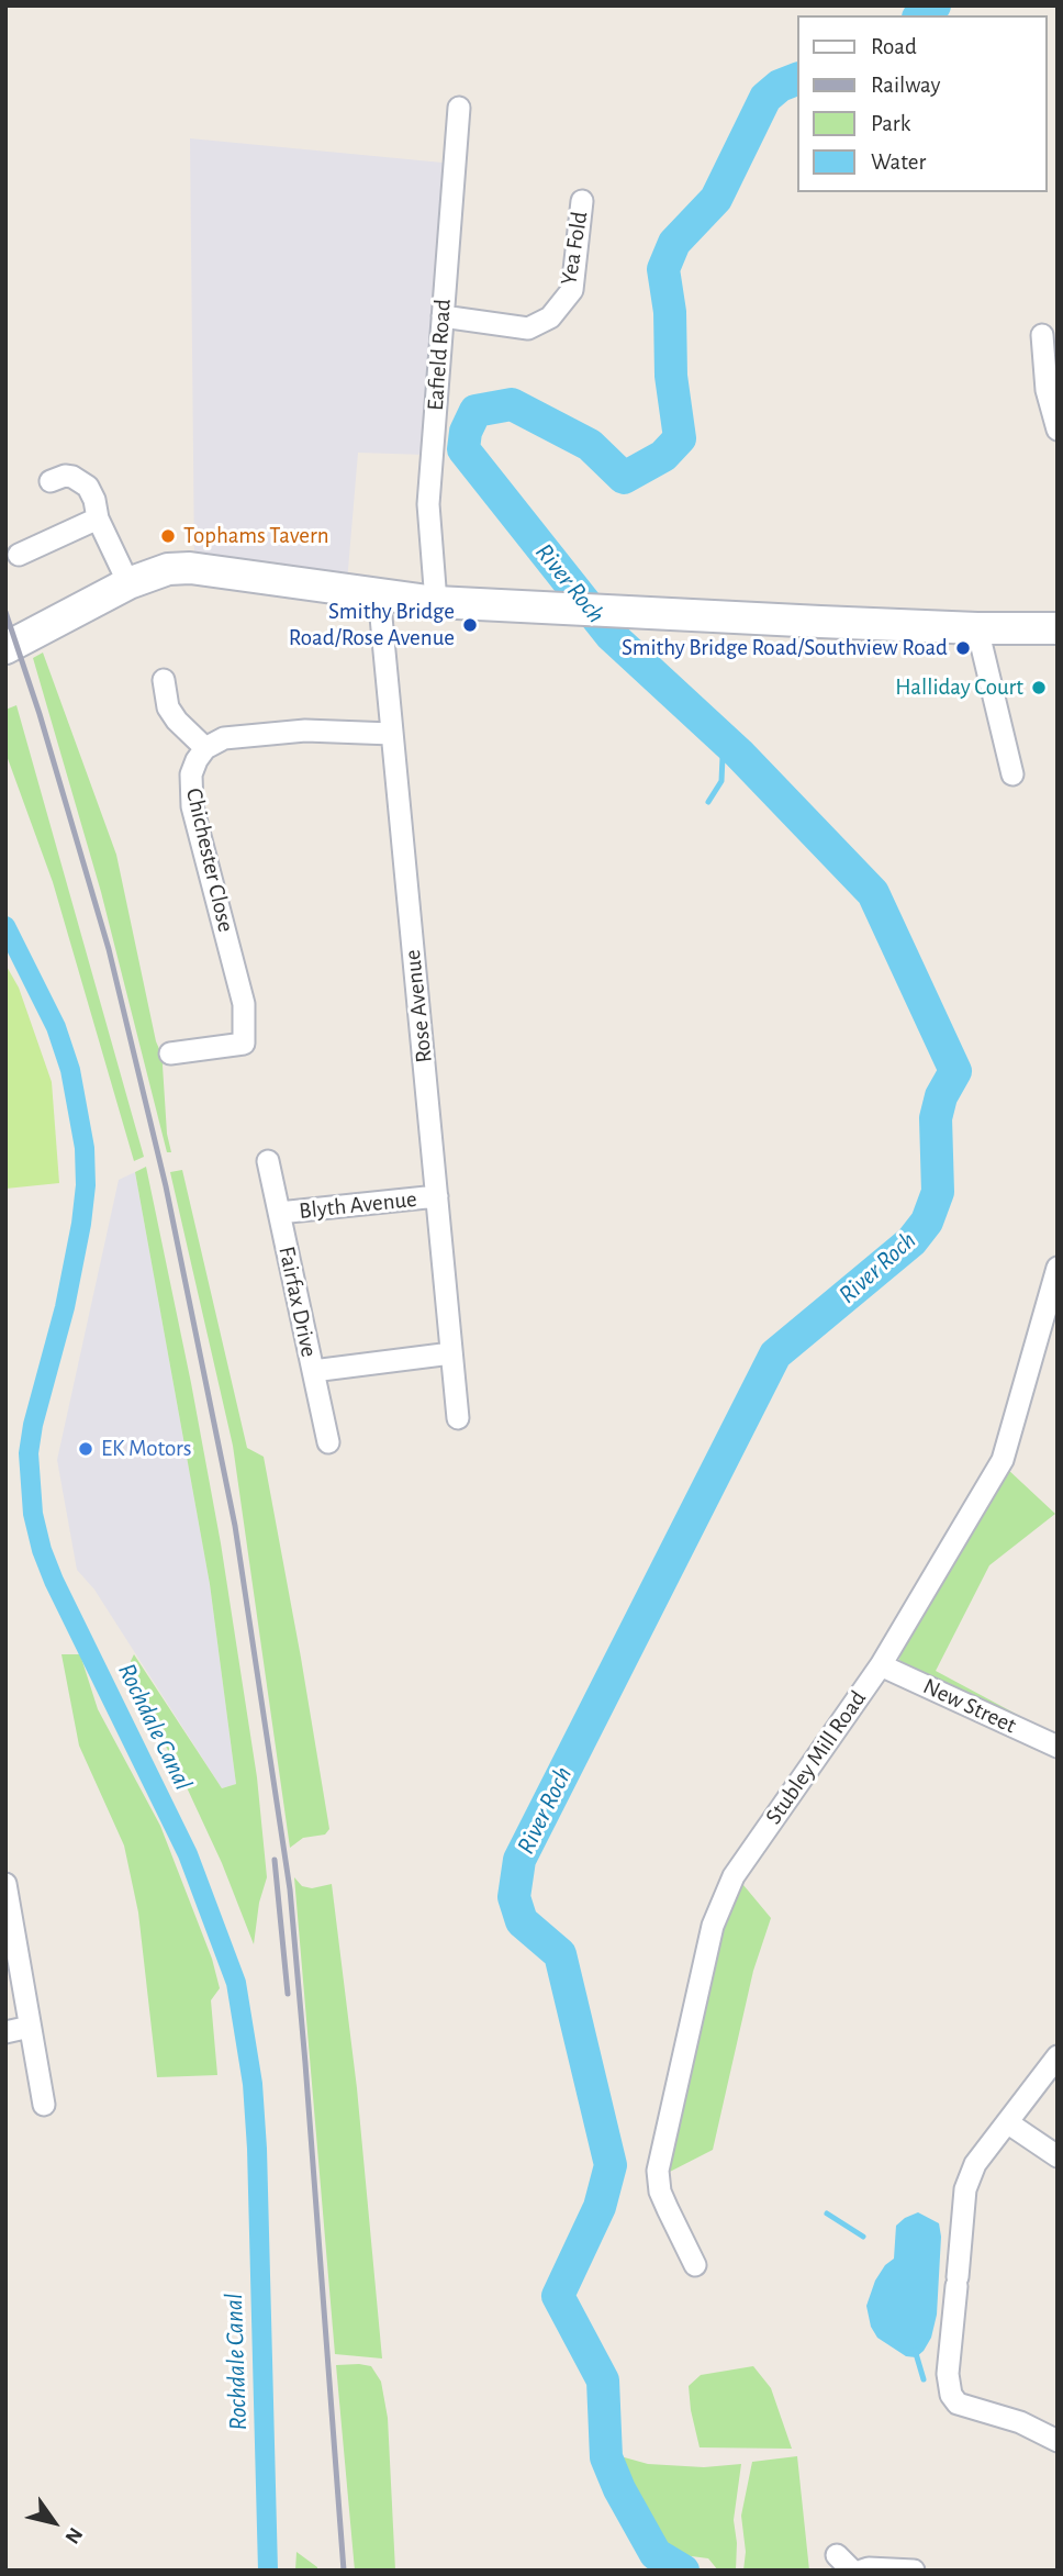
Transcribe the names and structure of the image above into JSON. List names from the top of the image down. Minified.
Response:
{"streets":{"street":["Yea Fold","Eafield Road","Chichester Close","Rose Avenue","Blyth Avenue","Fairfax Drive","New Street","Stubley Mill Road"]},"crossings":[["Yea Fold","Eafield Road"],["Rose Avenue","Blyth Avenue"],["Blyth Avenue","Fairfax Drive"],["New Street","Stubley Mill Road"]],"water":["River Roch","Rochdale Canal"],"places":["Tophams Tavern","Smithy Bridge Road/Rose Avenue","Smithy Bridge Road/Southview Road","Halliday Court","EK Motors"],"legend":["Road","Railway","Park","Water"],"north":"bottom right"}
